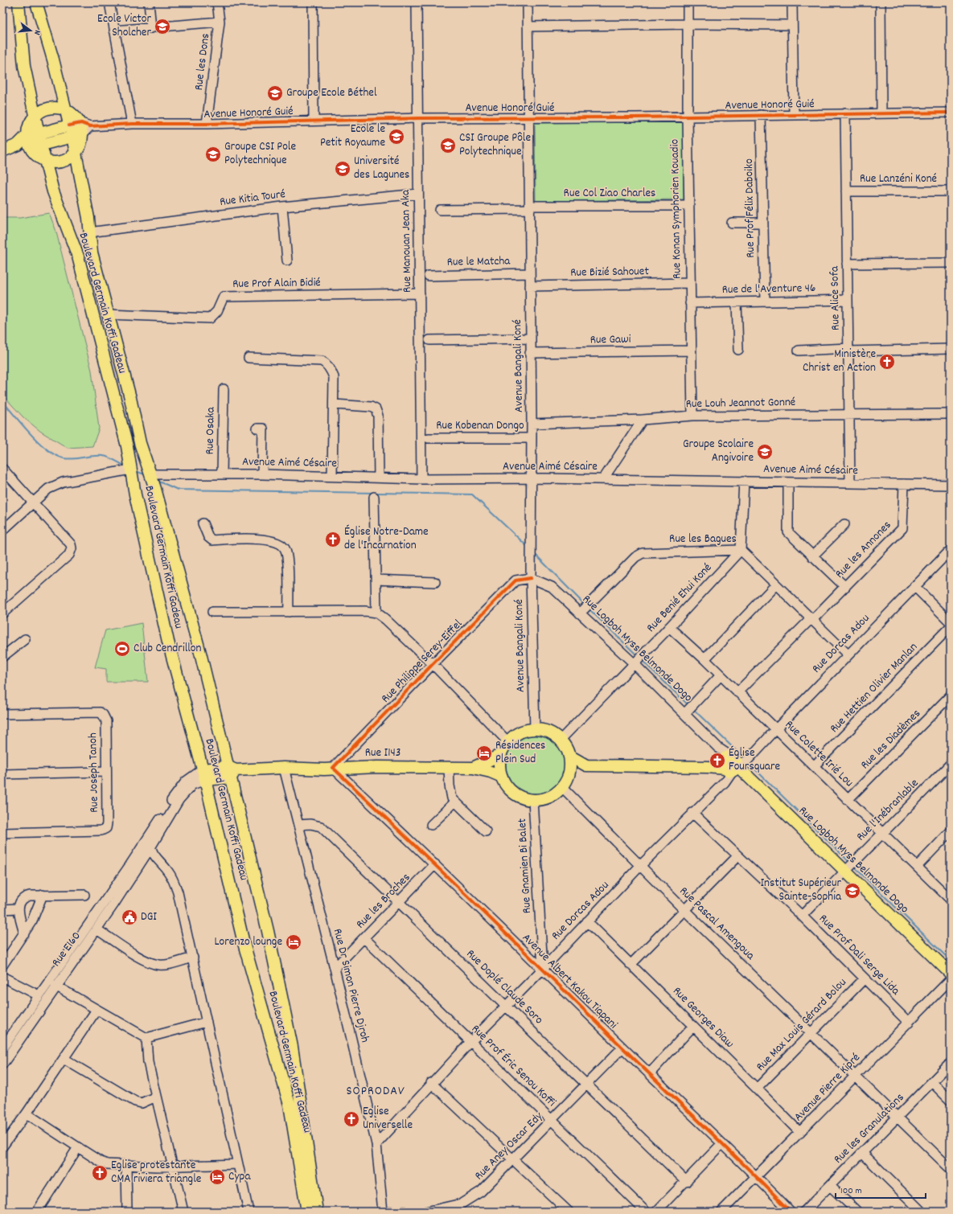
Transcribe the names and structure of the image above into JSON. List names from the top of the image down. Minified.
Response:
{"streets":{"main road":["Boulevard Germain Koffi Gadeau","Rue Logboh Myss Belmonde Dogo","Rue I143"],"street":["Rue les Dons","Avenue Honoré Guié","Rue Lanzéni Koné","Rue Col Ziao Charles","Rue Kitia Touré","Rue Prof Félix Daboiko","Rue Konan Symphorien Kouadio","Rue Manouan Jean Aka","Rue le Matcha","Rue Bizié Sahouet","Rue Prof Alain Bidié","Rue de l'Aventure 46","Rue Alice Sofa","Rue Gawi","Avenue Bangali Koné","Rue Louh Jeannot Gonné","Rue Kobenan Dongo","Rue Osaka","Avenue Aimé Césaire","Rue les Bagues","Rue les Annones","Rue Benié Ehui Koné","Rue Dorcas Adou","Rue Philippe Serey-Eiffel","Rue Hettien Olivier Manlan","Rue les Diadèmes","Rue Colette Irié Lou","Rue Joseph Tanoh","Rue l'Inébranlable","Rue Gnamien Bi Balet","Rue les Broches","Rue Pascal Amengoua","Rue E160","Rue Prof Dali Serge Lida","Avenue Albert Kakou Tiapani","Rue Dr Simon Pierre Djroh","Rue Doplé Claude Soro","Rue Georges Diaw","Rue Max Louis Gérard Bolou","Rue Prof Éric Senou Koffi","Avenue Pierre Kipré","Rue les Granulations","Rue Aney Oscar Edy"]},"crossings":[["Rue les Dons","Avenue Honoré Guié"],["Avenue Honoré Guié","Rue Prof Félix Daboiko"],["Avenue Honoré Guié","Rue Konan Symphorien Kouadio"],["Avenue Honoré Guié","Rue Manouan Jean Aka"],["Avenue Honoré Guié","Rue Alice Sofa"],["Avenue Honoré Guié","Boulevard Germain Koffi Gadeau"],["Avenue Honoré Guié","Avenue Bangali Koné"],["Rue Lanzéni Koné","Rue Alice Sofa"],["Rue Col Ziao Charles","Rue Konan Symphorien Kouadio"],["Rue Col Ziao Charles","Avenue Bangali Koné"],["Rue Kitia Touré","Rue Manouan Jean Aka"],["Rue Kitia Touré","Boulevard Germain Koffi Gadeau"],["Rue Prof Félix Daboiko","Rue de l'Aventure 46"],["Rue Konan Symphorien Kouadio","Rue Bizié Sahouet"],["Rue Konan Symphorien Kouadio","Rue de l'Aventure 46"],["Rue Konan Symphorien Kouadio","Rue Gawi"],["Rue Konan Symphorien Kouadio","Rue Louh Jeannot Gonné"],["Rue Manouan Jean Aka","Rue Prof Alain Bidié"],["Rue Manouan Jean Aka","Avenue Aimé Césaire"],["Rue le Matcha","Avenue Bangali Koné"],["Rue Bizié Sahouet","Avenue Bangali Koné"],["Rue Prof Alain Bidié","Boulevard Germain Koffi Gadeau"],["Rue de l'Aventure 46","Rue Alice Sofa"],["Rue Alice Sofa","Rue Louh Jeannot Gonné"],["Rue Alice Sofa","Avenue Aimé Césaire"],["Boulevard Germain Koffi Gadeau","Avenue Aimé Césaire"],["Boulevard Germain Koffi Gadeau","Rue I143"],["Boulevard Germain Koffi Gadeau","Rue E160"],["Rue Gawi","Avenue Bangali Koné"],["Avenue Bangali Koné","Rue Louh Jeannot Gonné"],["Avenue Bangali Koné","Rue Kobenan Dongo"],["Avenue Bangali Koné","Avenue Aimé Césaire"],["Avenue Bangali Koné","Rue Benié Ehui Koné"],["Avenue Bangali Koné","Rue Logboh Myss Belmonde Dogo"],["Avenue Bangali Koné","Rue Philippe Serey-Eiffel"],["Avenue Bangali Koné","Rue I143"],["Avenue Bangali Koné","Rue Gnamien Bi Balet"],["Avenue Bangali Koné","Rue Pascal Amengoua"],["Rue Osaka","Avenue Aimé Césaire"],["Avenue Aimé Césaire","Rue les Annones"],["Rue les Bagues","Rue les Annones"],["Rue les Bagues","Rue Benié Ehui Koné"],["Rue les Bagues","Rue Dorcas Adou"],["Rue les Bagues","Rue Logboh Myss Belmonde Dogo"],["Rue les Annones","Rue Colette Irié Lou"],["Rue Benié Ehui Koné","Rue Logboh Myss Belmonde Dogo"],["Rue Benié Ehui Koné","Rue I143"],["Rue Benié Ehui Koné","Rue Colette Irié Lou"],["Rue Benié Ehui Koné","Rue Gnamien Bi Balet"],["Rue Benié Ehui Koné","Rue Pascal Amengoua"],["Rue Dorcas Adou","Rue Logboh Myss Belmonde Dogo"],["Rue Dorcas Adou","Rue Colette Irié Lou"],["Rue Dorcas Adou","Rue Gnamien Bi Balet"],["Rue Dorcas Adou","Rue Pascal Amengoua"],["Rue Dorcas Adou","Rue Prof Dali Serge Lida"],["Rue Dorcas Adou","Avenue Albert Kakou Tiapani"],["Rue Dorcas Adou","Rue Dr Simon Pierre Djroh"],["Rue Dorcas Adou","Rue Doplé Claude Soro"],["Rue Dorcas Adou","Rue Georges Diaw"],["Rue Dorcas Adou","Rue Prof Éric Senou Koffi"],["Rue Logboh Myss Belmonde Dogo","Rue Philippe Serey-Eiffel"],["Rue Logboh Myss Belmonde Dogo","Rue l'Inébranlable"],["Rue Philippe Serey-Eiffel","Rue I143"],["Rue Philippe Serey-Eiffel","Avenue Albert Kakou Tiapani"],["Rue Hettien Olivier Manlan","Rue Colette Irié Lou"],["Rue les Diadèmes","Rue Colette Irié Lou"],["Rue I143","Rue Gnamien Bi Balet"],["Rue I143","Rue Pascal Amengoua"],["Rue I143","Rue E160"],["Rue I143","Avenue Albert Kakou Tiapani"],["Rue I143","Rue Dr Simon Pierre Djroh"],["Rue Colette Irié Lou","Rue l'Inébranlable"],["Rue l'Inébranlable","Rue Prof Dali Serge Lida"],["Rue Gnamien Bi Balet","Rue Pascal Amengoua"],["Rue Gnamien Bi Balet","Avenue Albert Kakou Tiapani"],["Rue les Broches","Avenue Albert Kakou Tiapani"],["Rue les Broches","Rue Dr Simon Pierre Djroh"],["Rue les Broches","Rue Doplé Claude Soro"],["Rue les Broches","Rue Prof Éric Senou Koffi"],["Rue Pascal Amengoua","Rue Max Louis Gérard Bolou"],["Rue Pascal Amengoua","Avenue Pierre Kipré"],["Rue Pascal Amengoua","Rue les Granulations"],["Rue Prof Dali Serge Lida","Rue Max Louis Gérard Bolou"],["Rue Prof Dali Serge Lida","Avenue Pierre Kipré"],["Avenue Albert Kakou Tiapani","Avenue Pierre Kipré"],["Avenue Albert Kakou Tiapani","Rue Aney Oscar Edy"],["Rue Dr Simon Pierre Djroh","Rue Doplé Claude Soro"],["Rue Doplé Claude Soro","Rue Aney Oscar Edy"],["Rue Georges Diaw","Rue Max Louis Gérard Bolou"],["Rue Georges Diaw","Avenue Pierre Kipré"],["Rue Prof Éric Senou Koffi","Rue Aney Oscar Edy"]],"districts":["SOPRODAV"],"places":{"school or university":["Ecole Victor Sholcher","Groupe Ecole Béthel","Ecole le Petit Royaume","CSI Groupe Pôle Polytechnique","Groupe CSI Pole Polytechnique","Université des Lagunes","Groupe Scolaire Angivoire","Institut Supérieur Sainte-Sophia"],"church":["Ministère Christ en Action","Église Notre-Dame de l'Incarnation","Église Foursquare","Eglise Universelle","Eglise protestante CMA riviera triangle"],"sports":["Club Cendrillon"],"hotel":["Résidences Plein Sud","Lorenzo lounge","Cypa"],"public building":["DGI"]},"scale_bar":"100 m","north":"right"}
